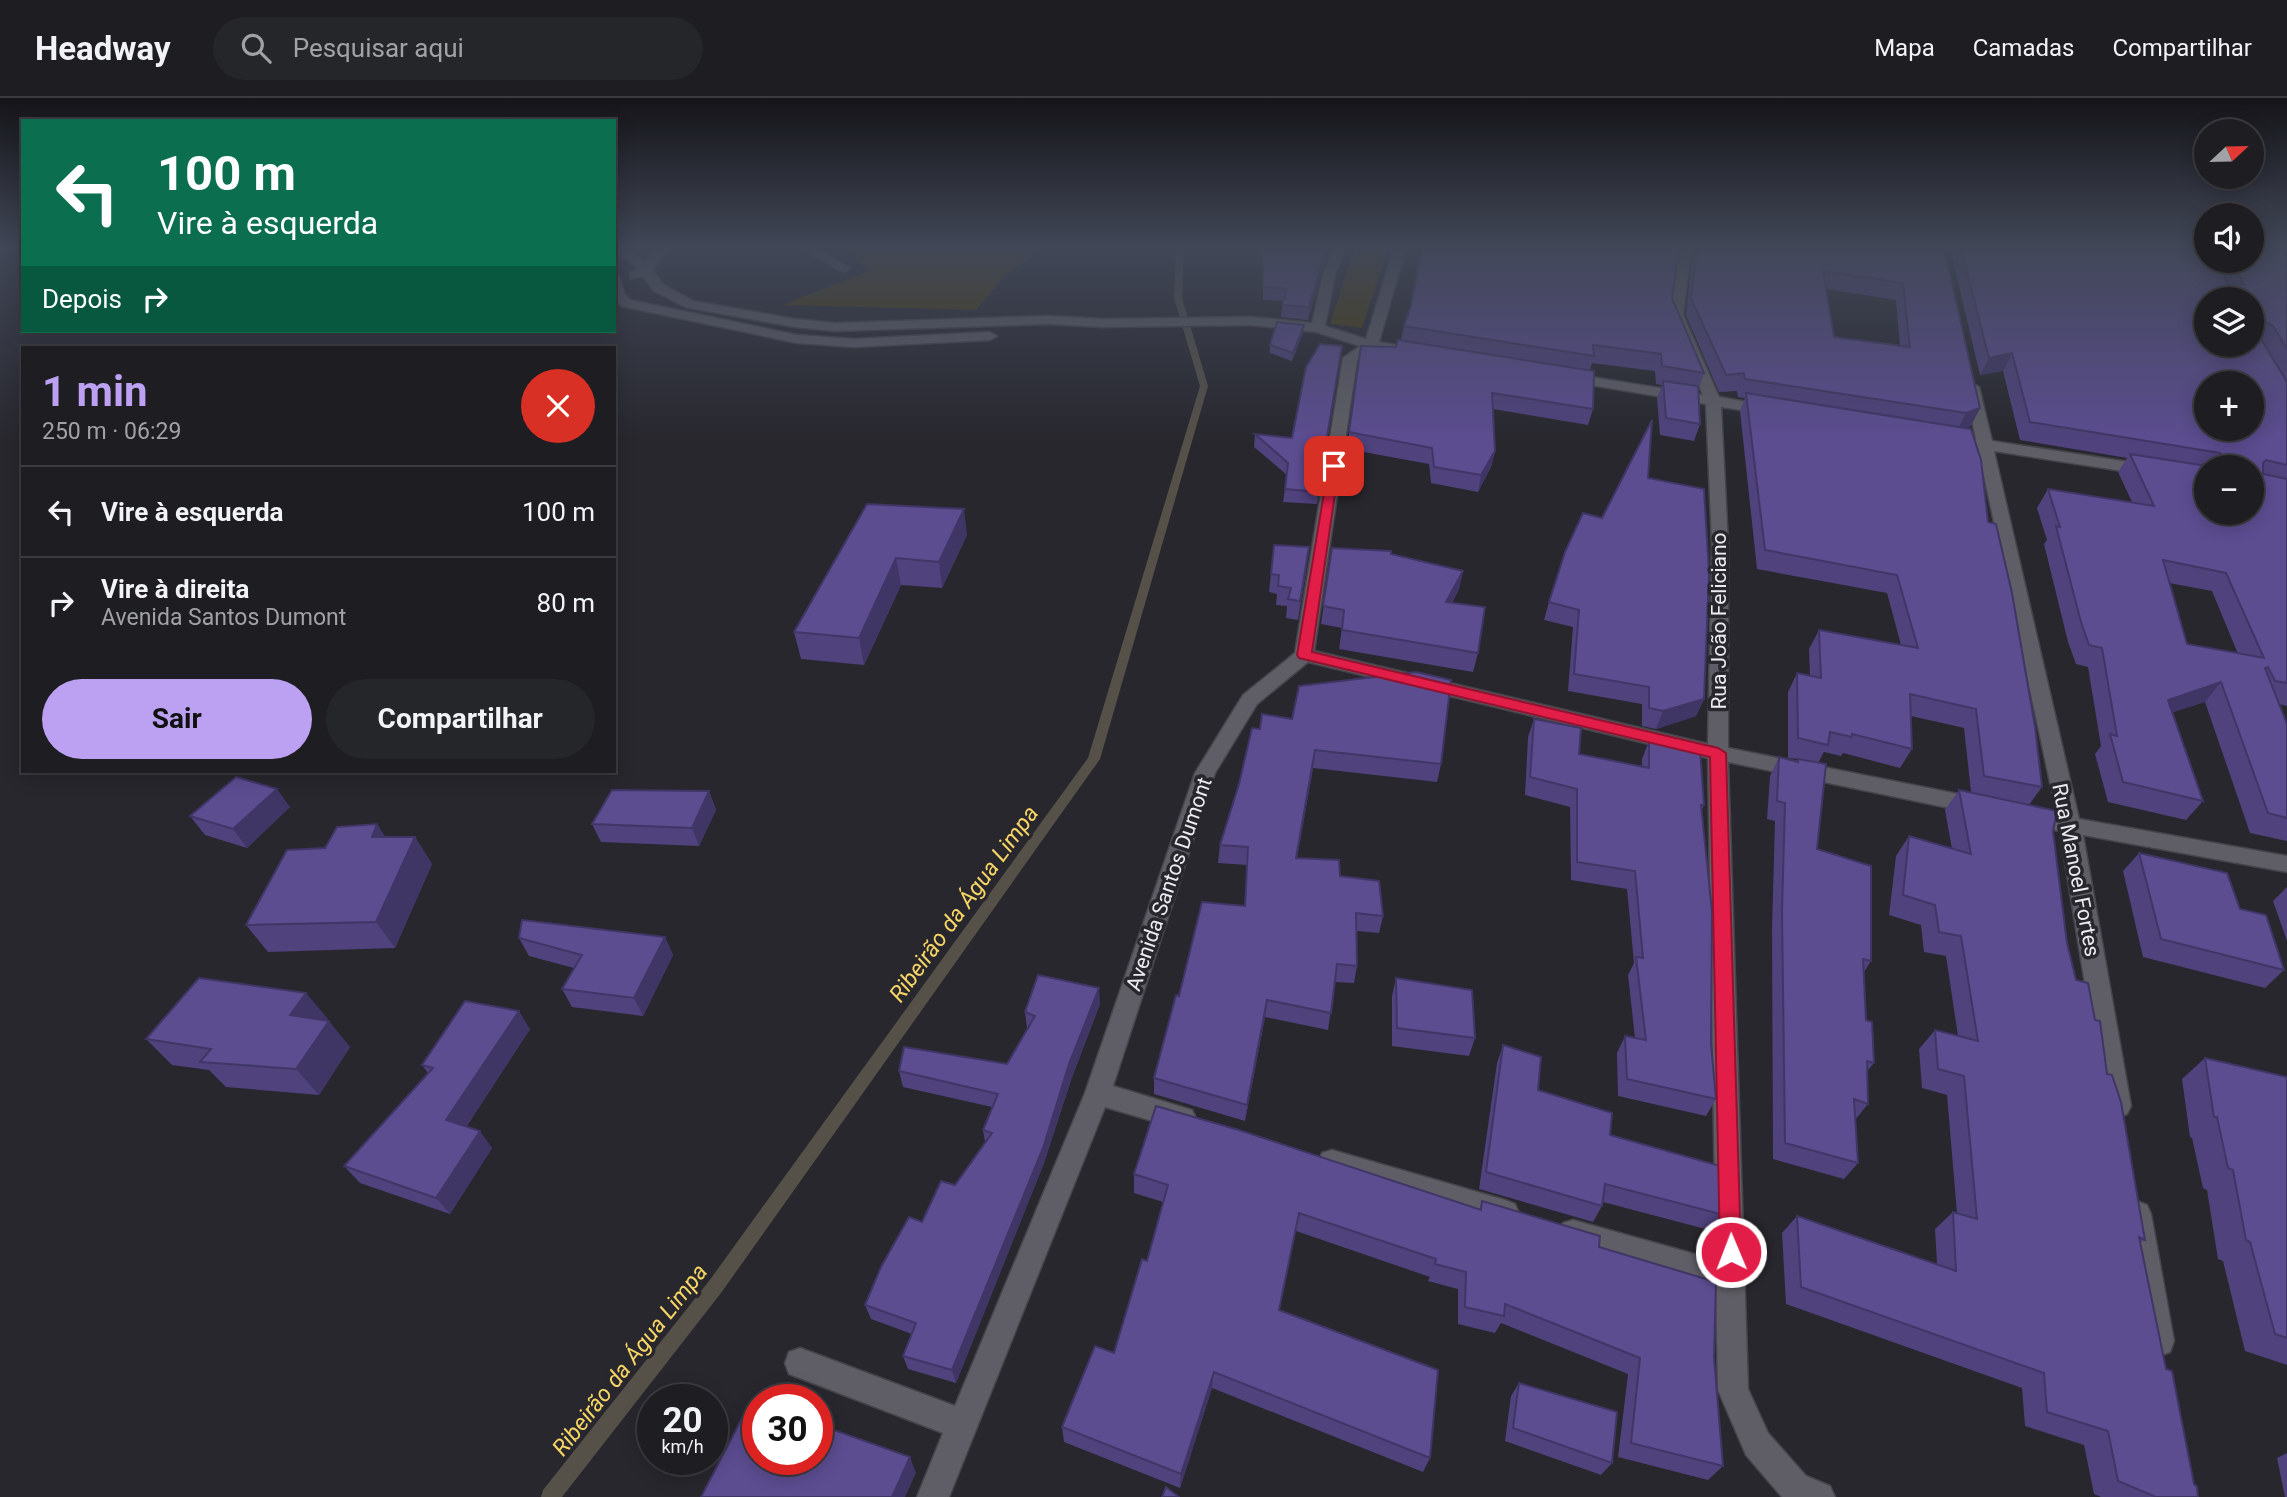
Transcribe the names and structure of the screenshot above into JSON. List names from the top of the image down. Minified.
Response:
{"streets":{"street":["Rua João Feliciano","Rua Manoel Fortes","Avenida Santos Dumont"]},"water":["Ribeirão da Água Limpa"],"north":"right","page":{"header":"Headway","search":"Pesquisar aqui","nav":["Mapa","Camadas","Compartilhar"],"map_buttons":["+","−"],"turn":["100 m","Vire à esquerda"],"then":"Depois","heading":["1 min","250 m · 06:29"],"list":[{"name":"Vire à esquerda","value":"100 m"},{"name":"Vire à direita","note":"Avenida Santos Dumont","value":"80 m"}],"buttons":["Sair","Compartilhar"],"speed":"20 km/h","limit":"30"}}
